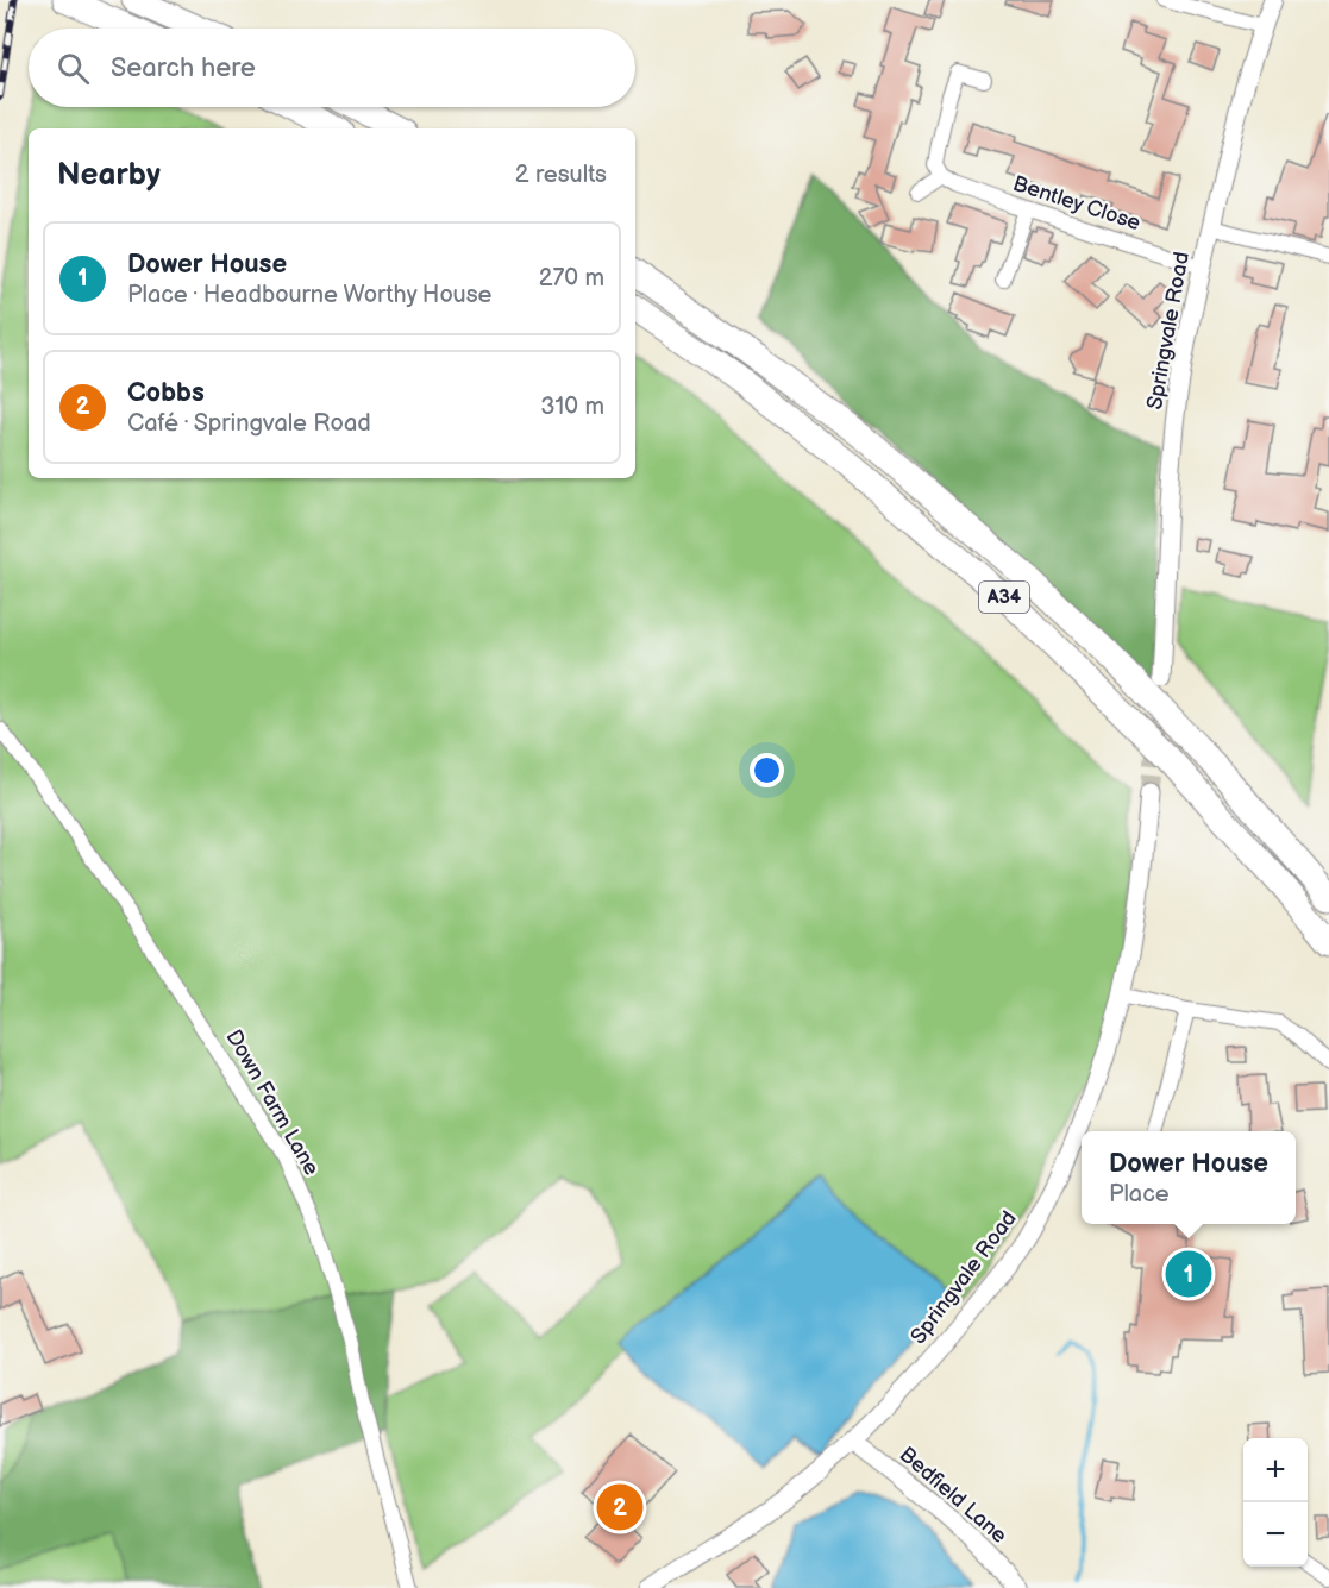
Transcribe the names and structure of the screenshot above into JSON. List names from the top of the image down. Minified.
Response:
{"streets":{"highway":["A34"],"street":["Bentley Close","Springvale Road","Down Farm Lane","Bedfield Lane"]},"crossings":[["Bentley Close","Springvale Road"],["Springvale Road","Bedfield Lane"]],"page":{"search":"Search here","heading":["Nearby","2 results"],"list":[{"mark":"1","name":"Dower House","note":"Place · Headbourne Worthy House","value":"270 m"},{"mark":"2","name":"Cobbs","note":"Café · Springvale Road","value":"310 m"}],"popup":["Dower House","Place"],"pins":["1","2"],"map_buttons":["+","−"]}}
